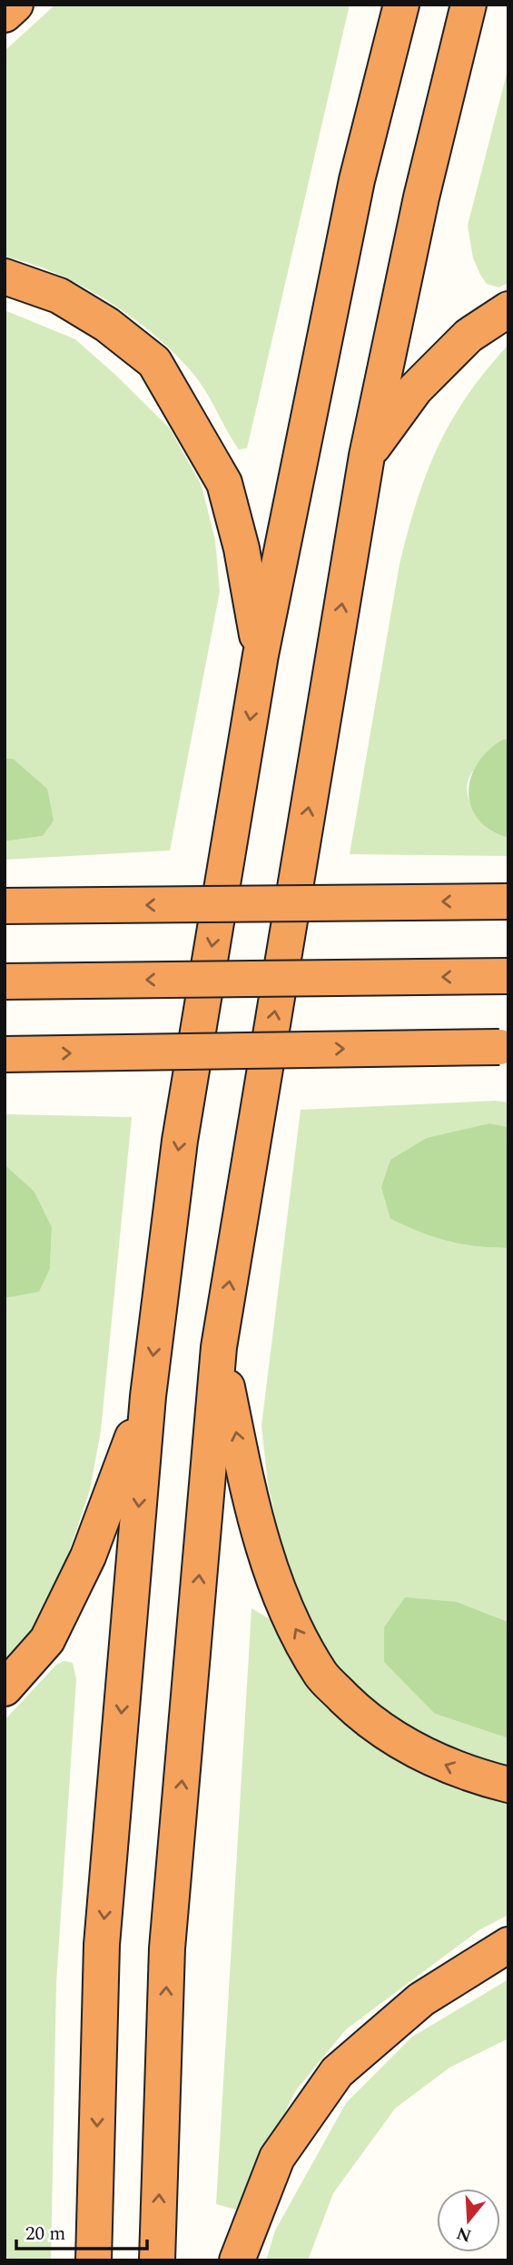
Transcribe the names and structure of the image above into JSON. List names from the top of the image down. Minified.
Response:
{"scale_bar":"20 m","north":"bottom"}
